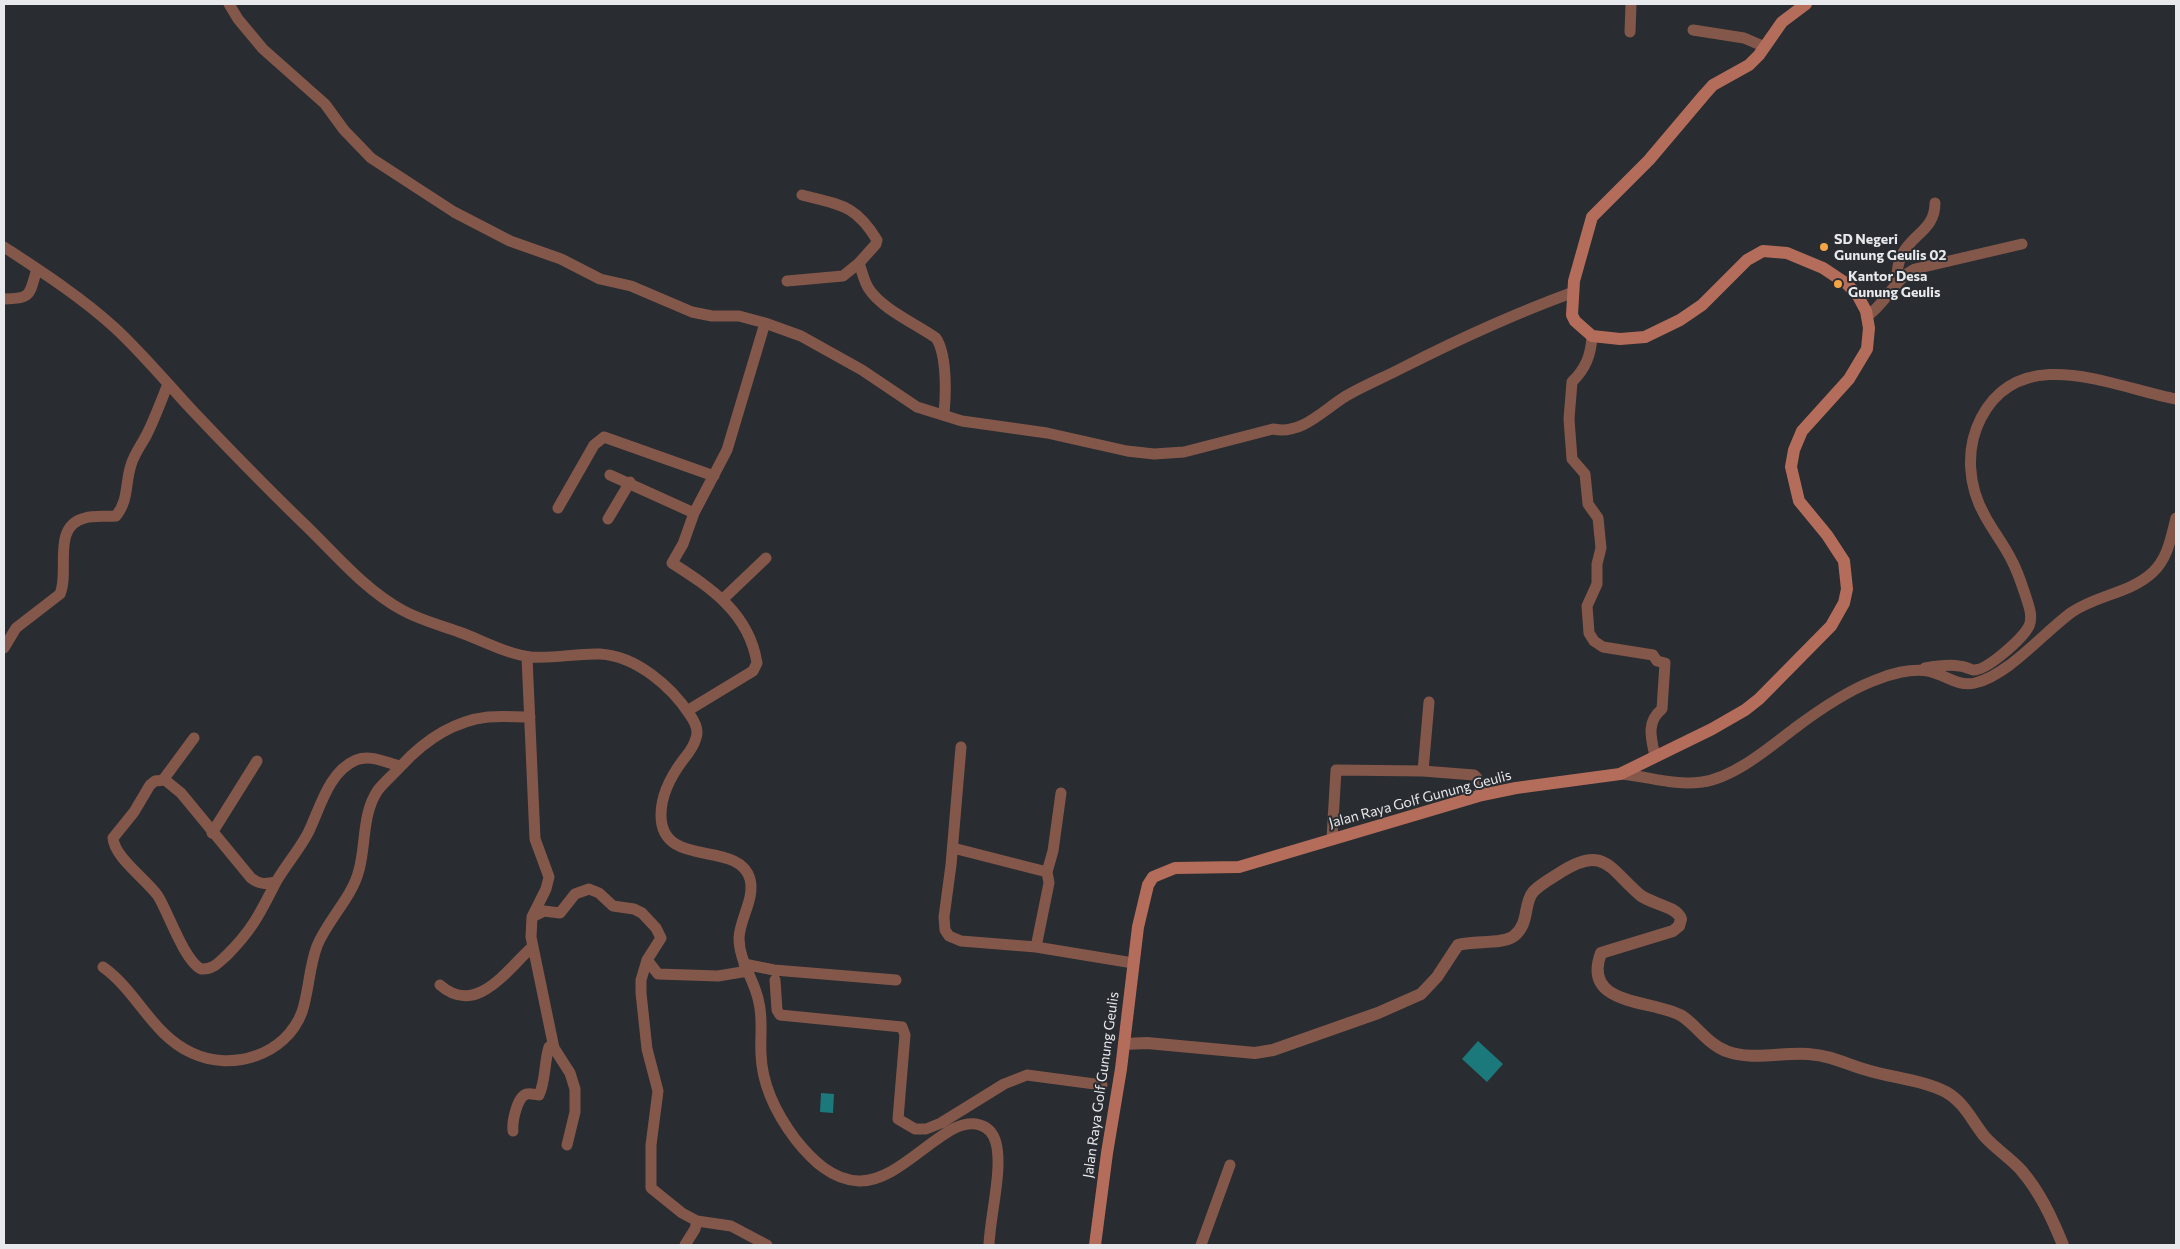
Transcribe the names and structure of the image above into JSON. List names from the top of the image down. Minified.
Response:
{"streets":{"main road":["Jalan Raya Golf Gunung Geulis"]},"places":["SD Negeri Gunung Geulis 02","Kantor Desa Gunung Geulis"]}
